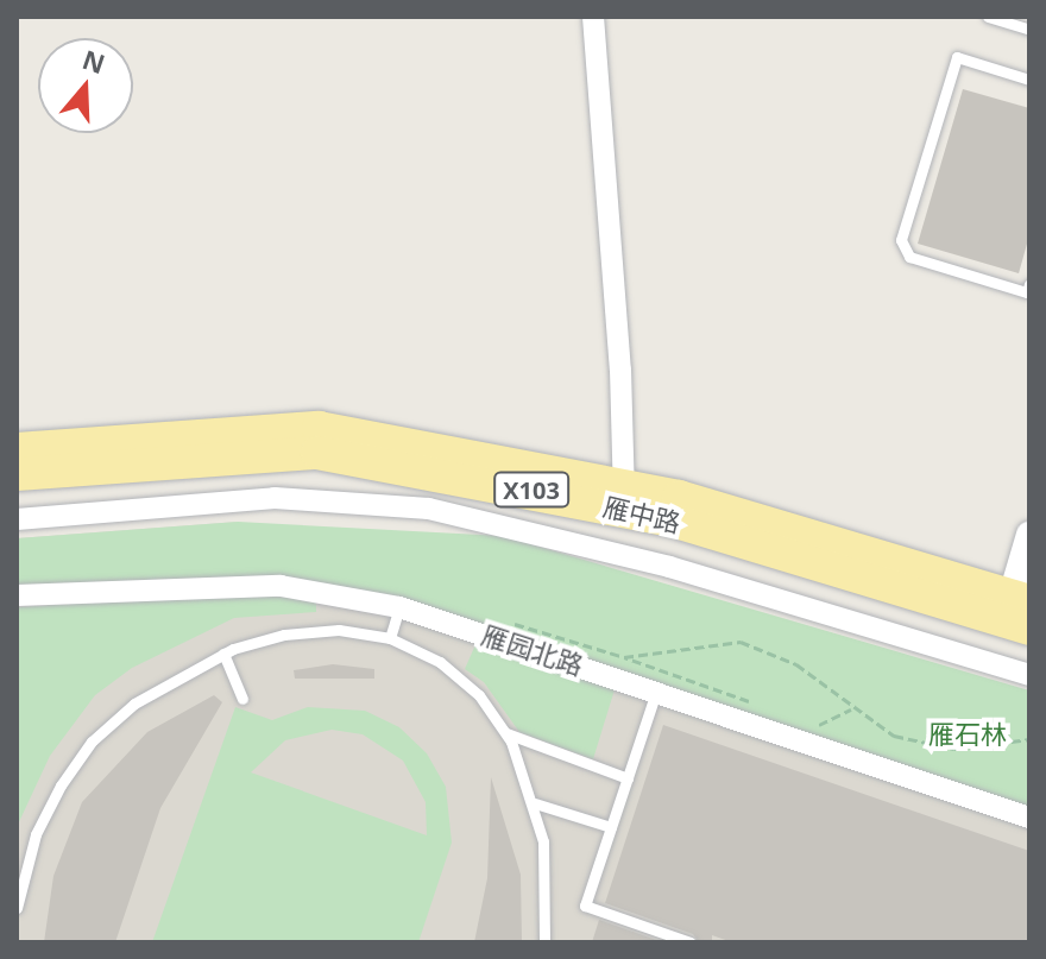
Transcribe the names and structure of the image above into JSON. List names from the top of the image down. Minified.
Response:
{"streets":{"main road":["X103","雁中路"],"street":["雁园北路"]},"parks":["雁石林"],"north":"top"}
